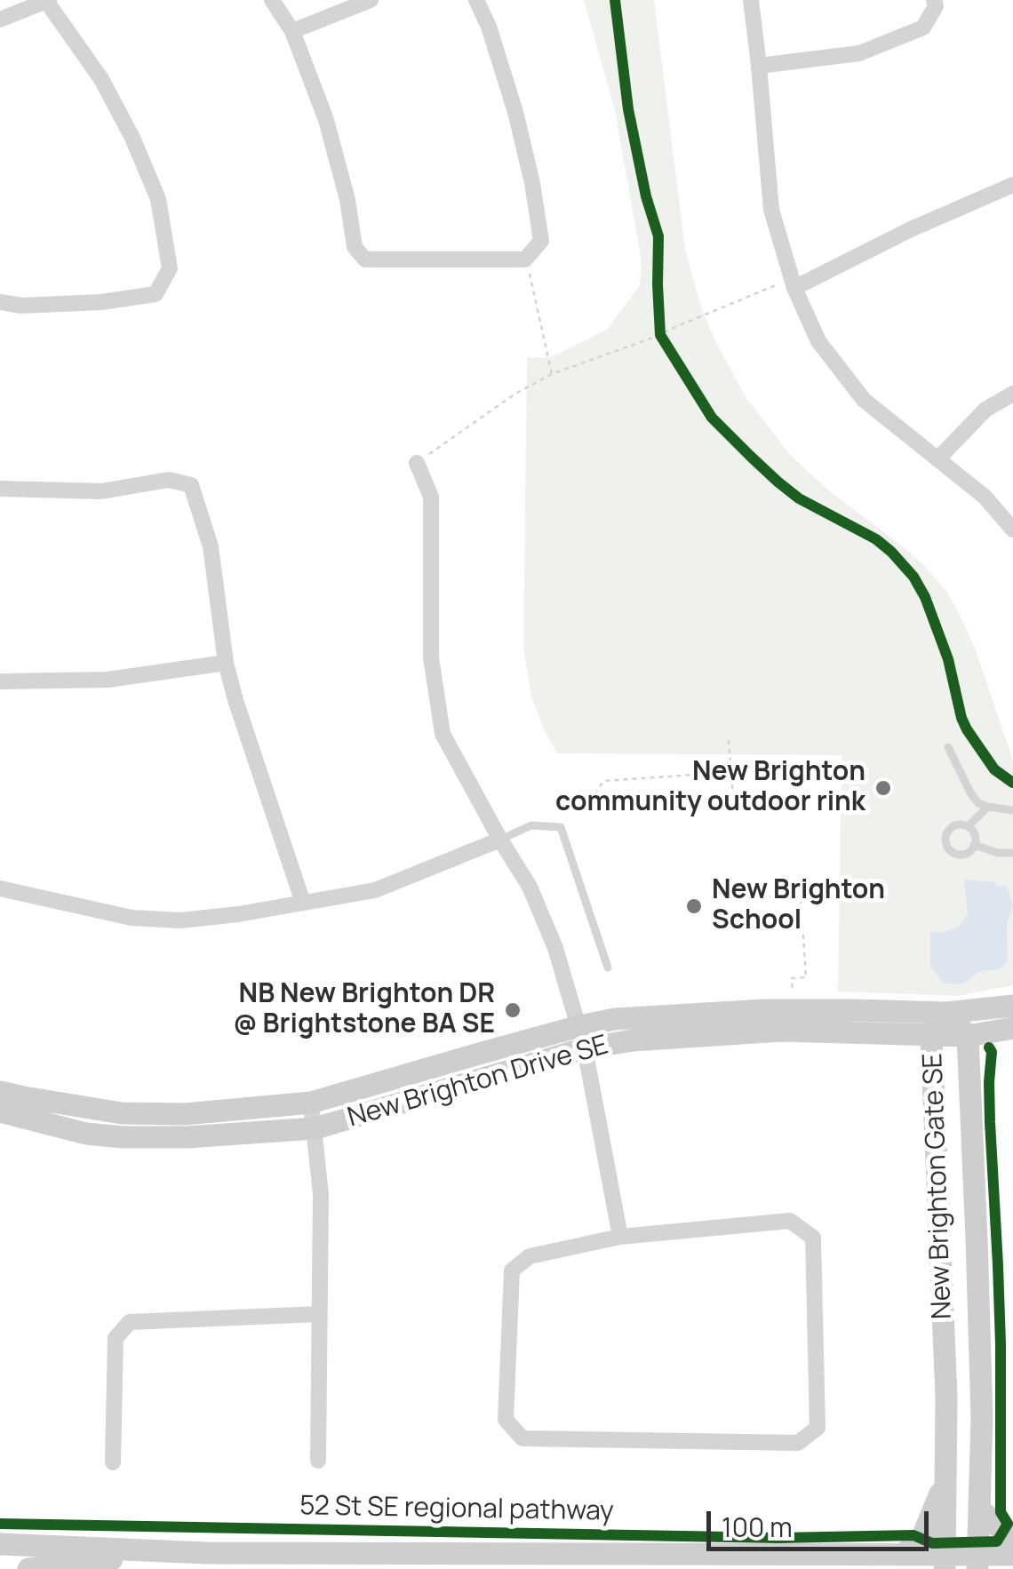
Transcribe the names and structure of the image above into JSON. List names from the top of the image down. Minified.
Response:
{"streets":{"street":["New Brighton Drive SE","New Brighton Gate SE"],"cycle path":["52 St SE regional pathway"]},"crossings":[["New Brighton Drive SE","New Brighton Gate SE"]],"places":["New Brighton community outdoor rink","New Brighton School","NB New Brighton DR @ Brightstone BA SE"],"scale_bar":"100 m"}
